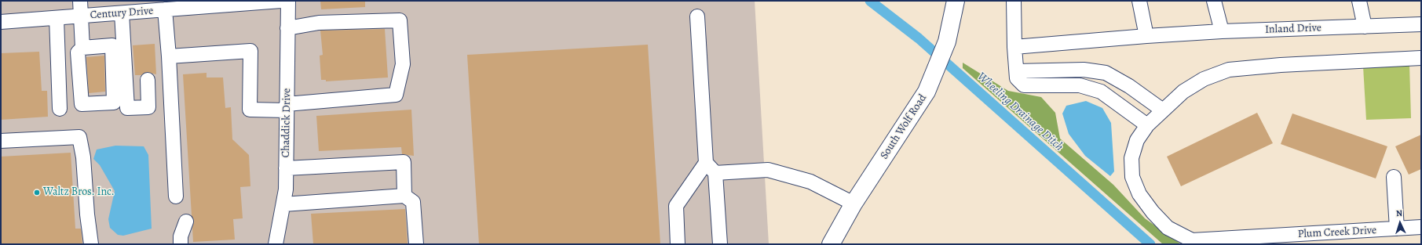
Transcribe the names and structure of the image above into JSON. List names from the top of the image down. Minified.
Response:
{"streets":{"main road":["South Wolf Road"],"street":["Century Drive","Inland Drive","Chaddick Drive","Plum Creek Drive"]},"water":["Wheeling Drainage Ditch"],"places":["Waltz Bros. Inc."],"north":"top"}
